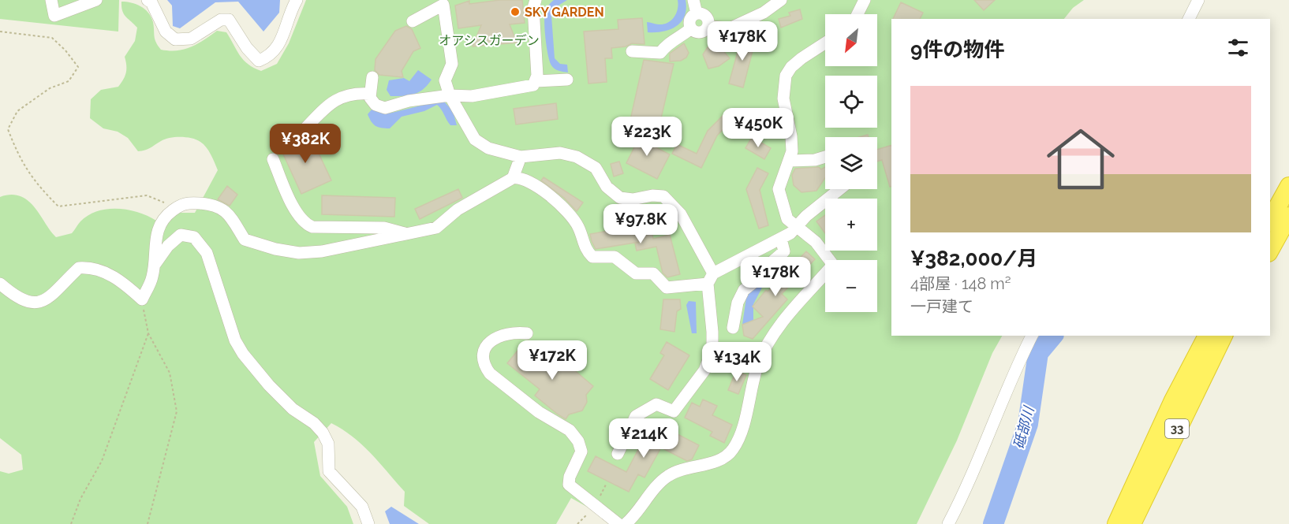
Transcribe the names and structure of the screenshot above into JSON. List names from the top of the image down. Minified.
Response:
{"streets":{"highway":["33"]},"water":["砥部川"],"parks":["オアシスガーデン"],"places":["SKY GARDEN"],"north":"bottom left","page":{"map_buttons":["+","−"],"heading":"9件の物件","price":["¥178K","¥450K","¥223K","¥382K","¥97.8K","¥178K","¥172K","¥134K","¥214K"],"list":[{"name":"¥382,000/月","note":"4部屋 · 148 m² · 一戸建て"}]}}
